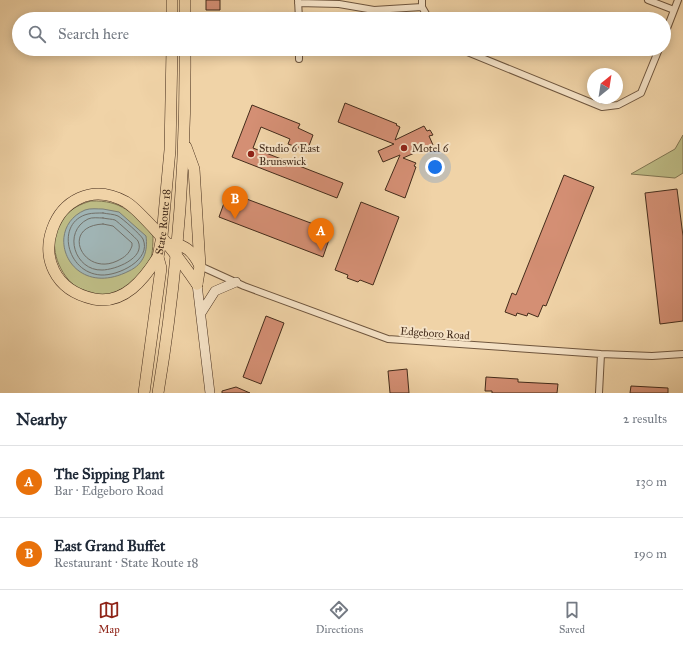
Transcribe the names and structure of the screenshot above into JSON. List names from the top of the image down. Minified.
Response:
{"streets":{"highway":["State Route 18"],"street":["Edgeboro Road"]},"places":["Motel 6","Studio 6 East Brunswick"],"north":"top right","page":{"search":"Search here","pins":["B","A"],"heading":["Nearby","2 results"],"list":[{"mark":"A","name":"The Sipping Plant","note":"Bar · Edgeboro Road","value":"130 m"},{"mark":"B","name":"East Grand Buffet","note":"Restaurant · State Route 18","value":"190 m"}],"nav":["Map","Directions","Saved"]}}
